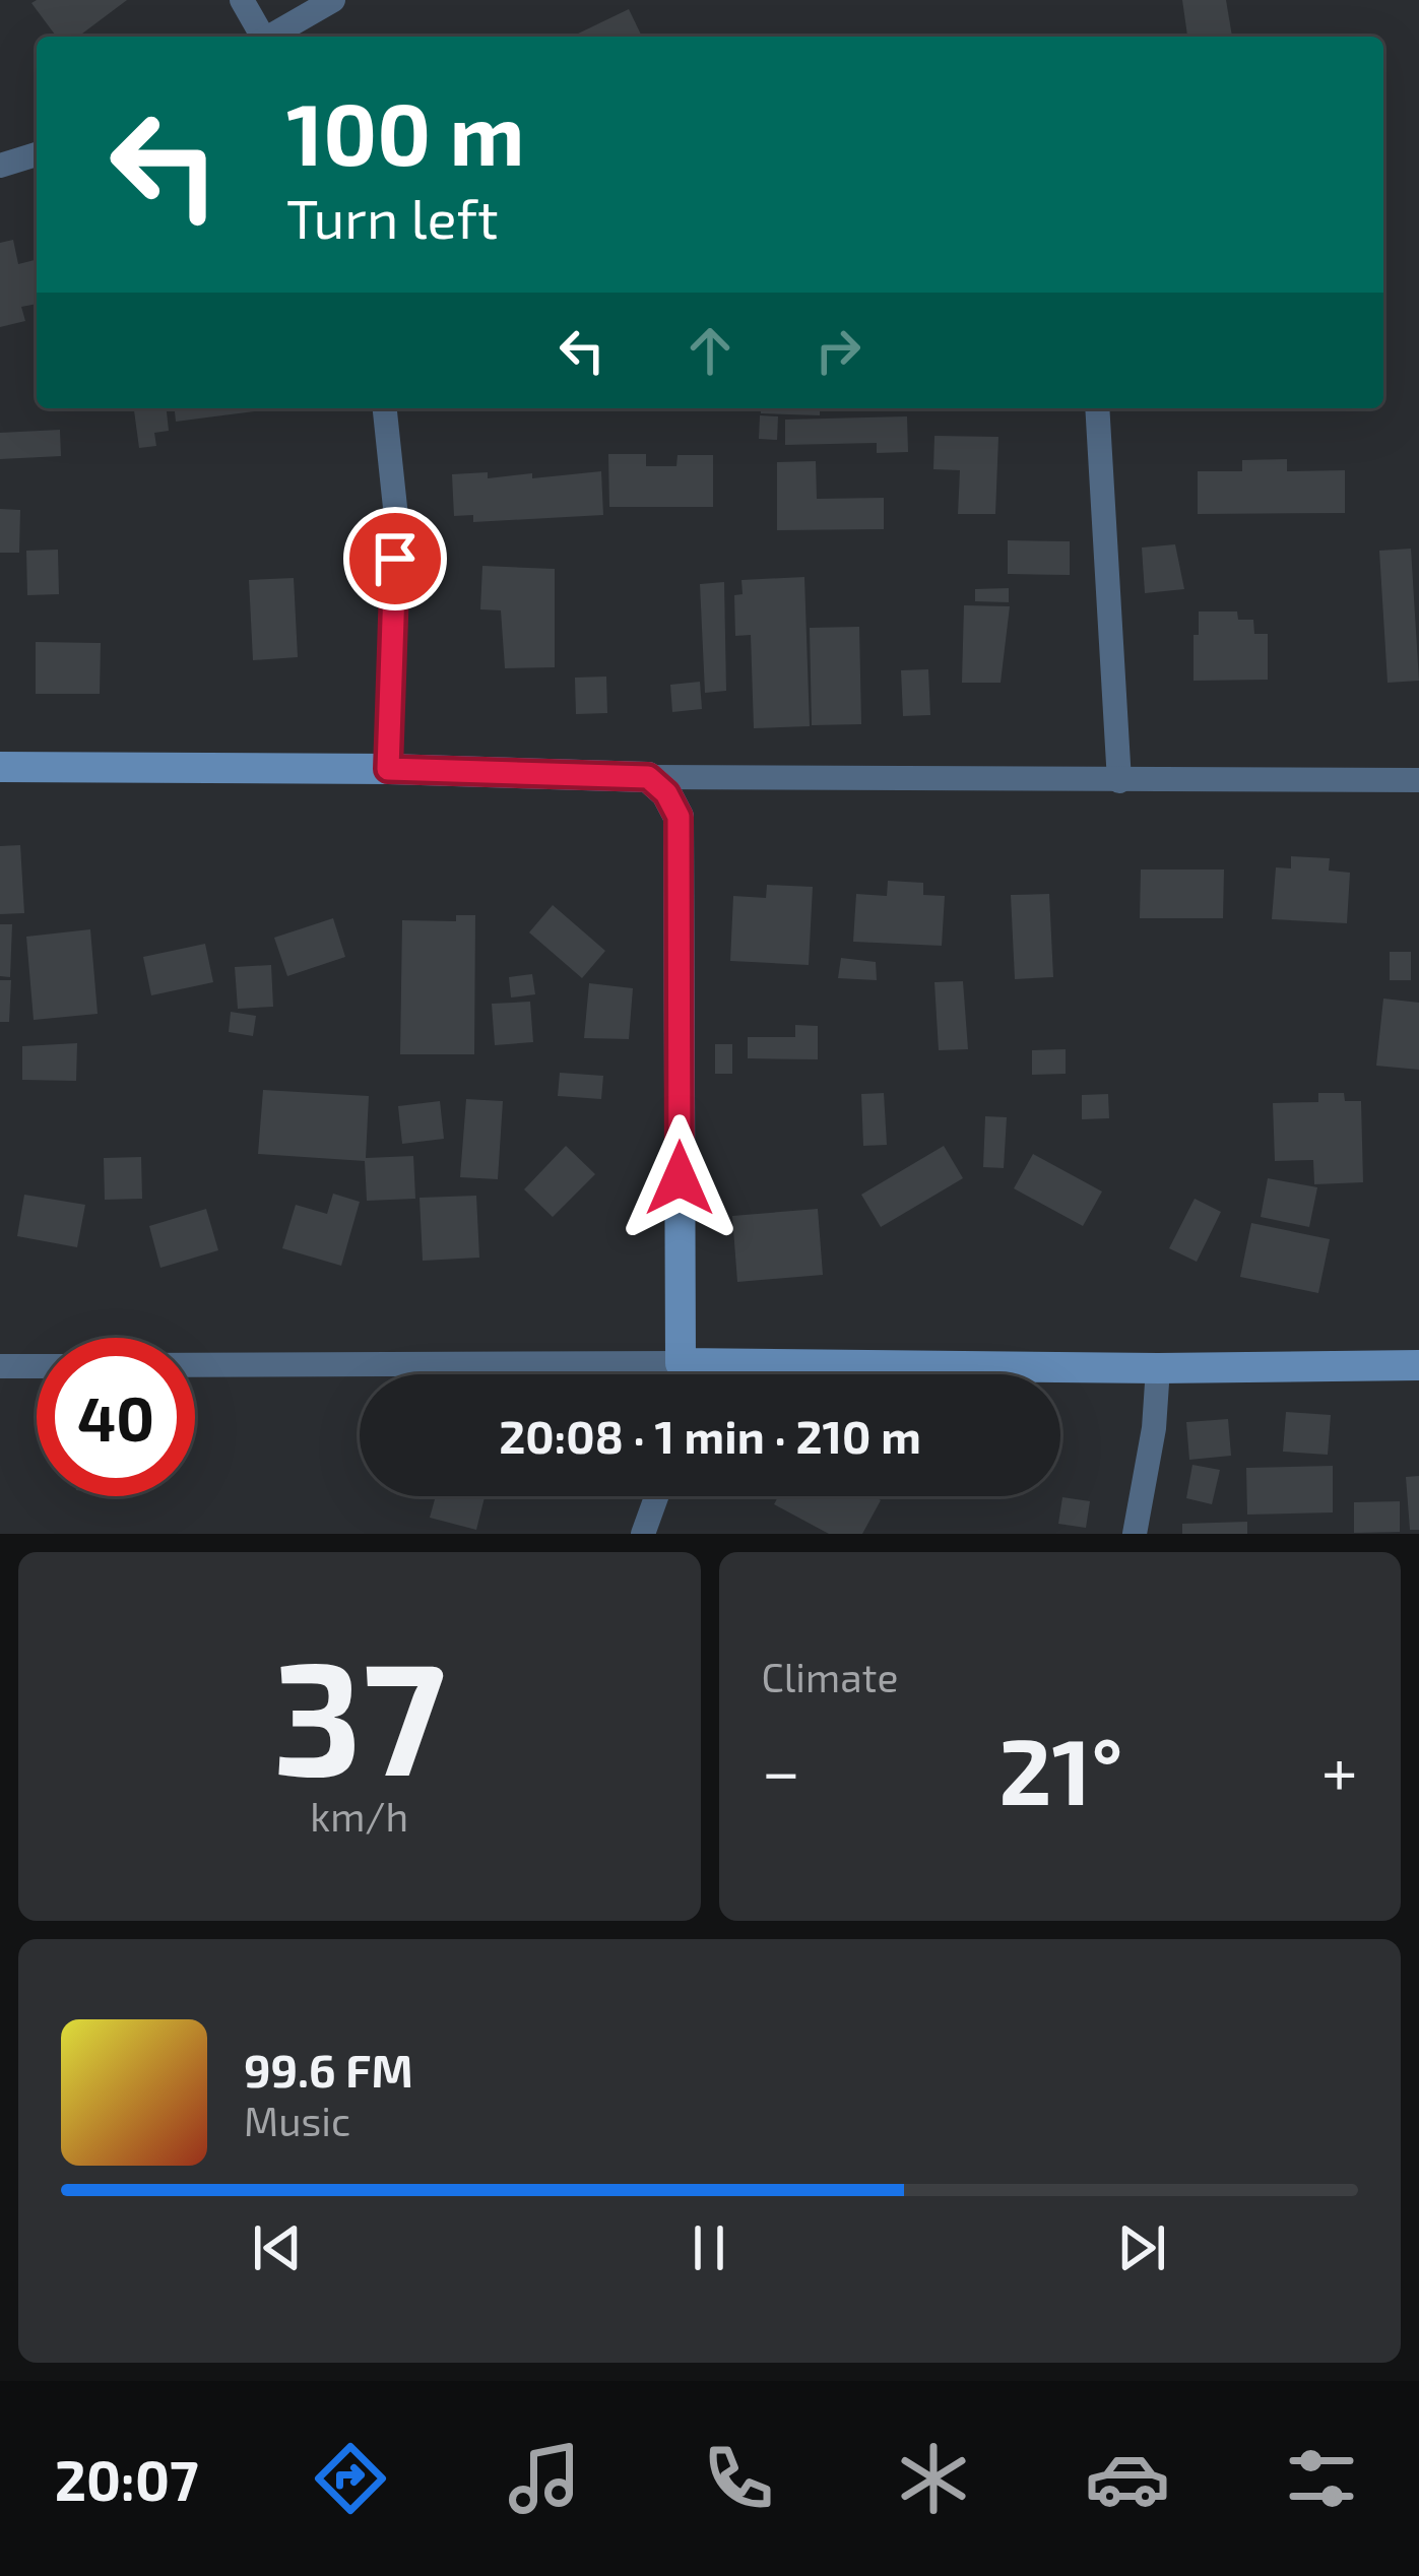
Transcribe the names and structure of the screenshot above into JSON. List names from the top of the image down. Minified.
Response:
{"page":{"turn":["100 m","Turn left"],"limit":"40","trip":"20:08 · 1 min · 210 m","tile":[["37","km/h"],"Climate"],"heat":["−","21°","+"],"song":["99.6 FM","Music"],"tabs":"20:07"}}
